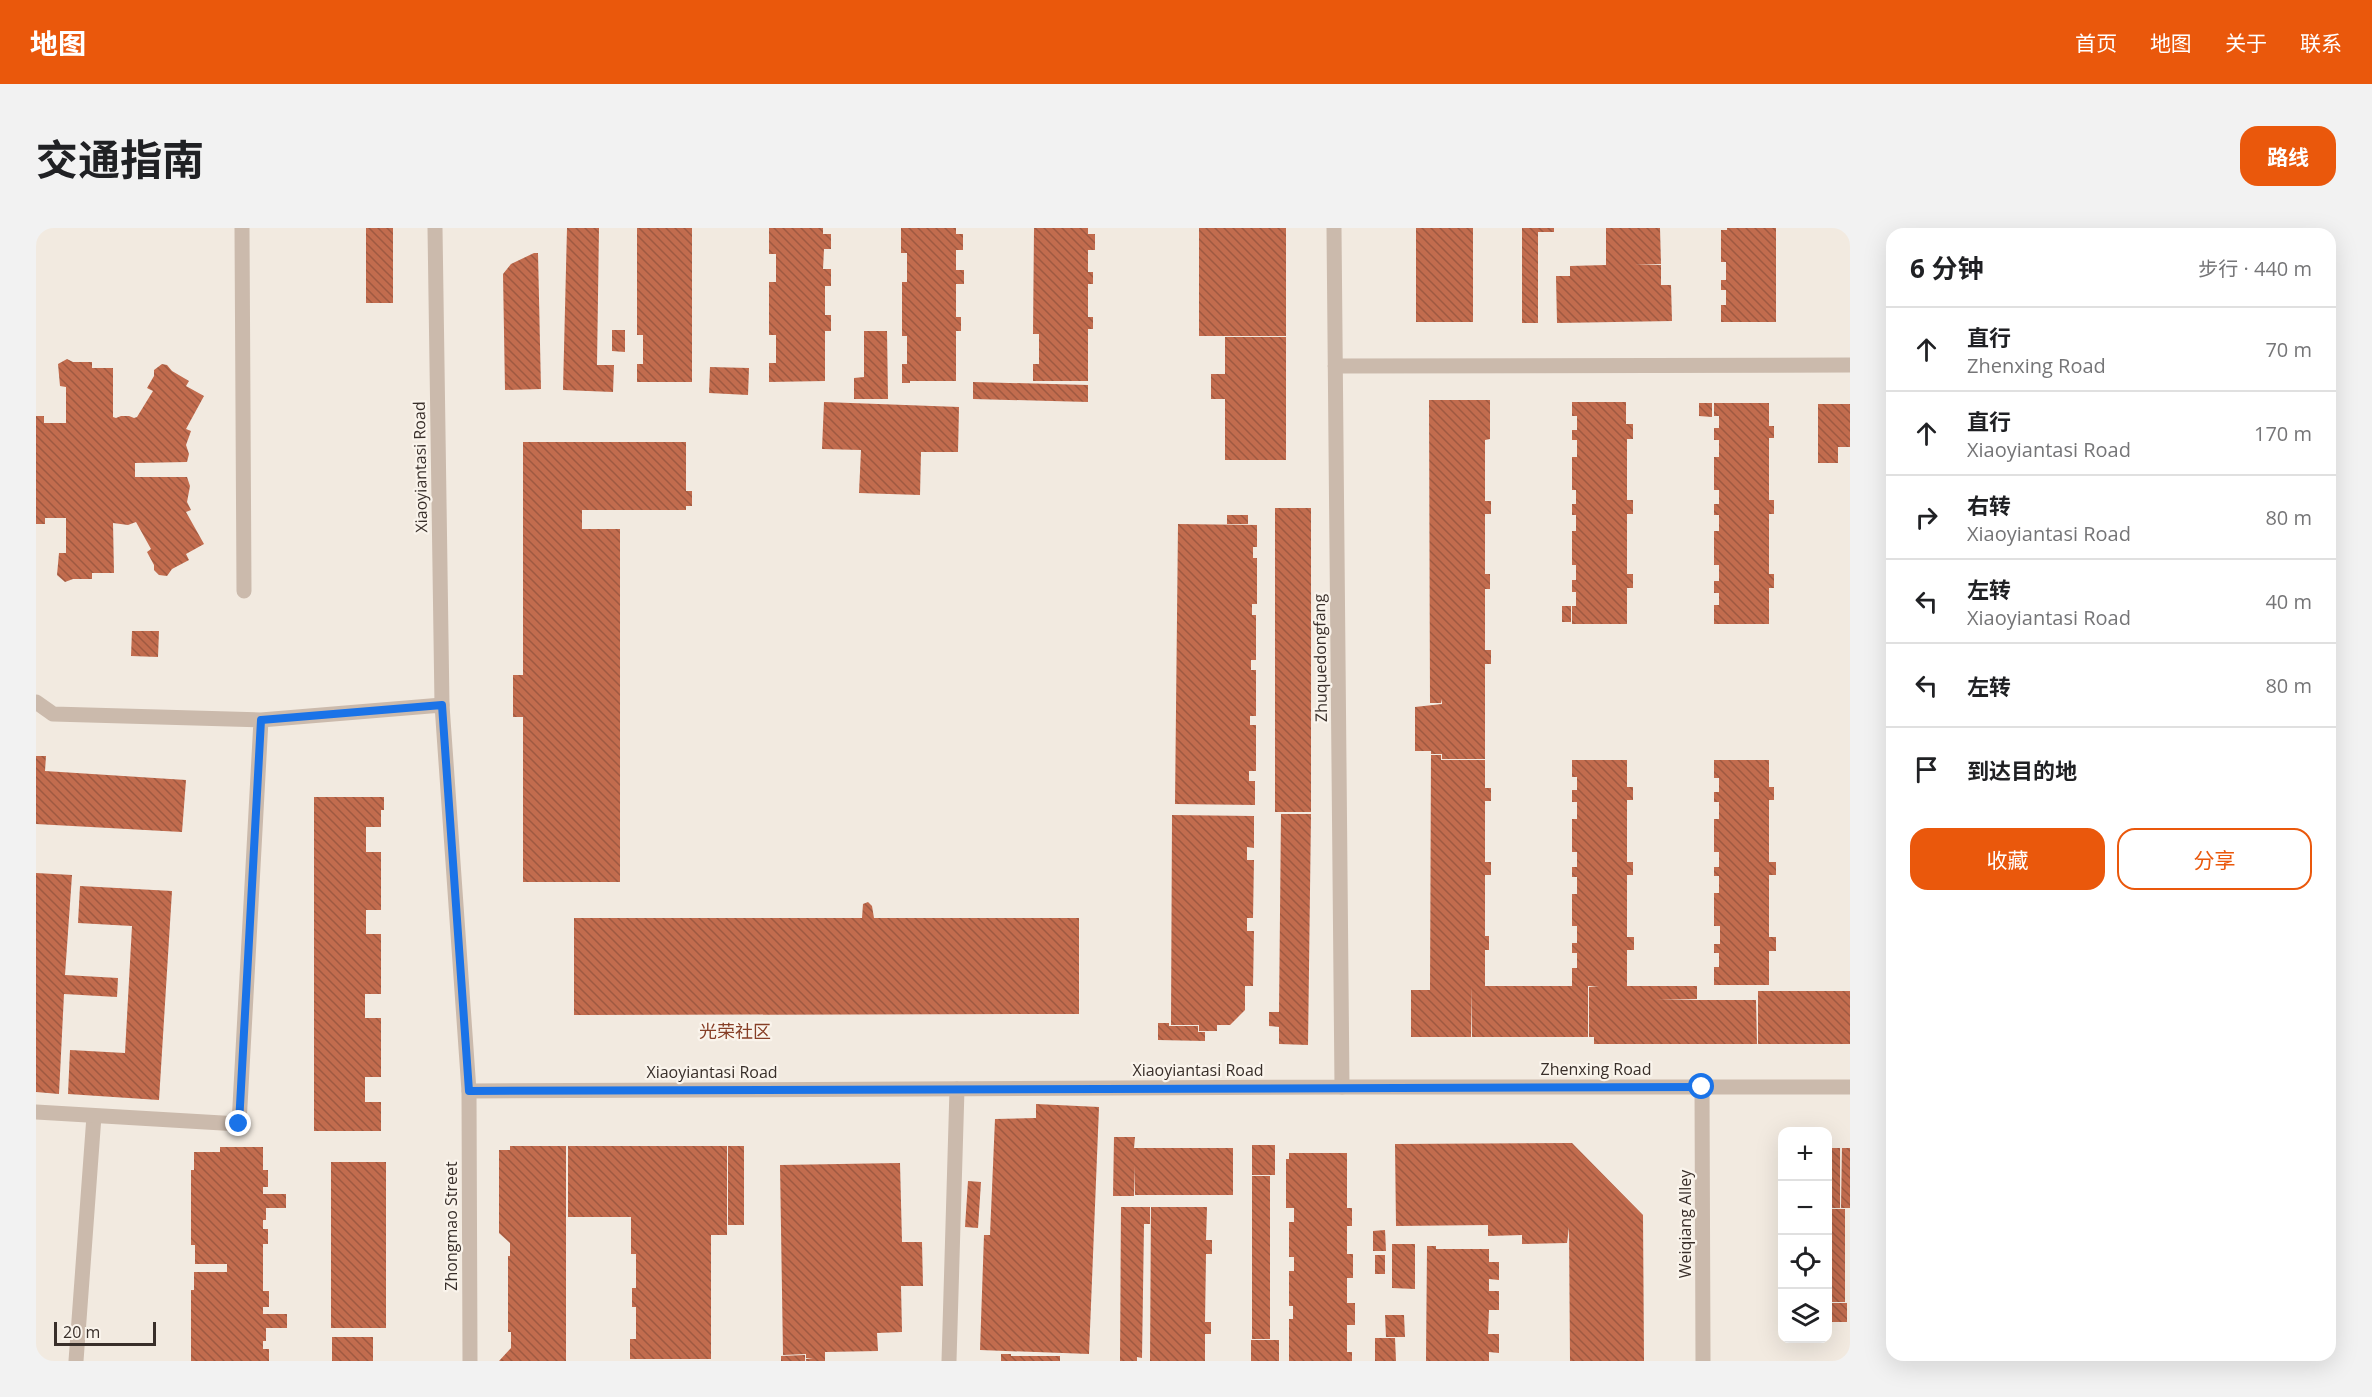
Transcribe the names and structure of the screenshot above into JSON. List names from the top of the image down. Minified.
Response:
{"streets":{"street":["Xiaoyiantasi Road","Zhuquedongfang","Zhenxing Road","Weiqiang Alley","Zhongmao Street"]},"crossings":[["Xiaoyiantasi Road","Zhuquedongfang"],["Xiaoyiantasi Road","Zhenxing Road"],["Xiaoyiantasi Road","Zhongmao Street"],["Zhuquedongfang","Zhenxing Road"],["Zhenxing Road","Weiqiang Alley"]],"districts":["光荣社区"],"scale_bar":"20 m","page":{"header":"地图","nav":["首页","地图","关于","联系"],"title":"交通指南","buttons":["路线",["收藏","分享"]],"heading":["6 分钟","步行 · 440 m"],"list":[["直行","Zhenxing Road","70 m"],["直行","Xiaoyiantasi Road","170 m"],["右转","Xiaoyiantasi Road","80 m"],["左转","Xiaoyiantasi Road","40 m"],["左转","80 m"],"到达目的地"],"map_buttons":["+","−"],"scale":"20 m"}}
